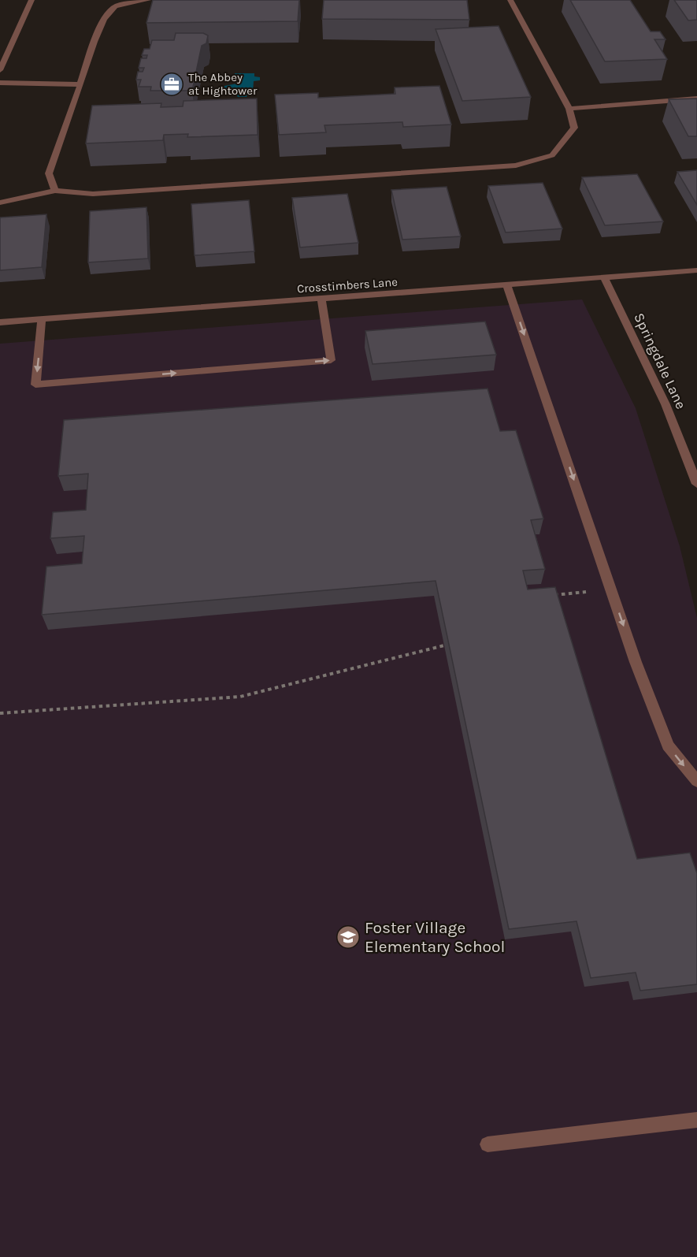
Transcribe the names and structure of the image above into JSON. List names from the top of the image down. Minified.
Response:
{"streets":{"street":["Crosstimbers Lane","Springdale Lane"]},"crossings":[["Crosstimbers Lane","Springdale Lane"]],"places":{"office":["The Abbey at Hightower"],"school or university":["Foster Village Elementary School"]}}
